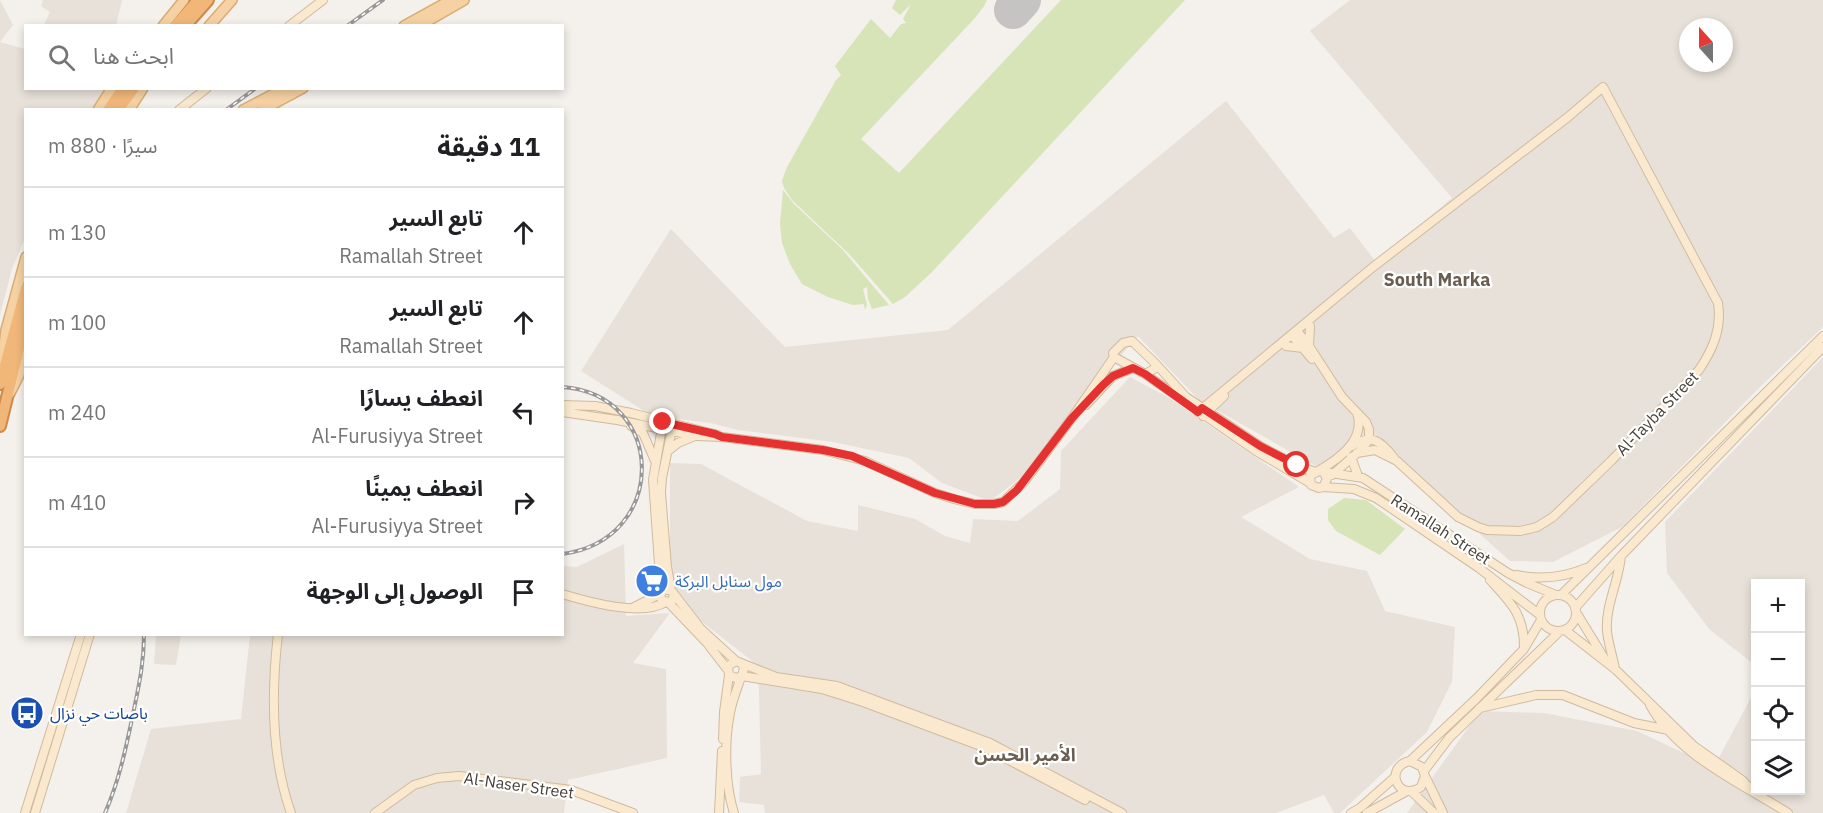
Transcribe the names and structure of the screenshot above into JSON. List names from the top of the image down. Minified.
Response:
{"streets":{"street":["Al-Tayba Street","Ramallah Street","Al-Naser Street"]},"crossings":[["Al-Tayba Street","Ramallah Street"]],"districts":["South Marka","الأمير الحسن"],"places":{"supermarket":["مول سنابل البركة"],"bus stop":["باصات حي نزال"]},"north":"top","page":{"search":"ابحث هنا","heading":["11 دقيقة","سيرًا · 880 m"],"list":[["تابع السير","Ramallah Street","130 m"],["تابع السير","Ramallah Street","100 m"],["انعطف يسارًا","Al-Furusiyya Street","240 m"],["انعطف يمينًا","Al-Furusiyya Street","410 m"],"الوصول إلى الوجهة"],"map_buttons":["+","−"]}}
